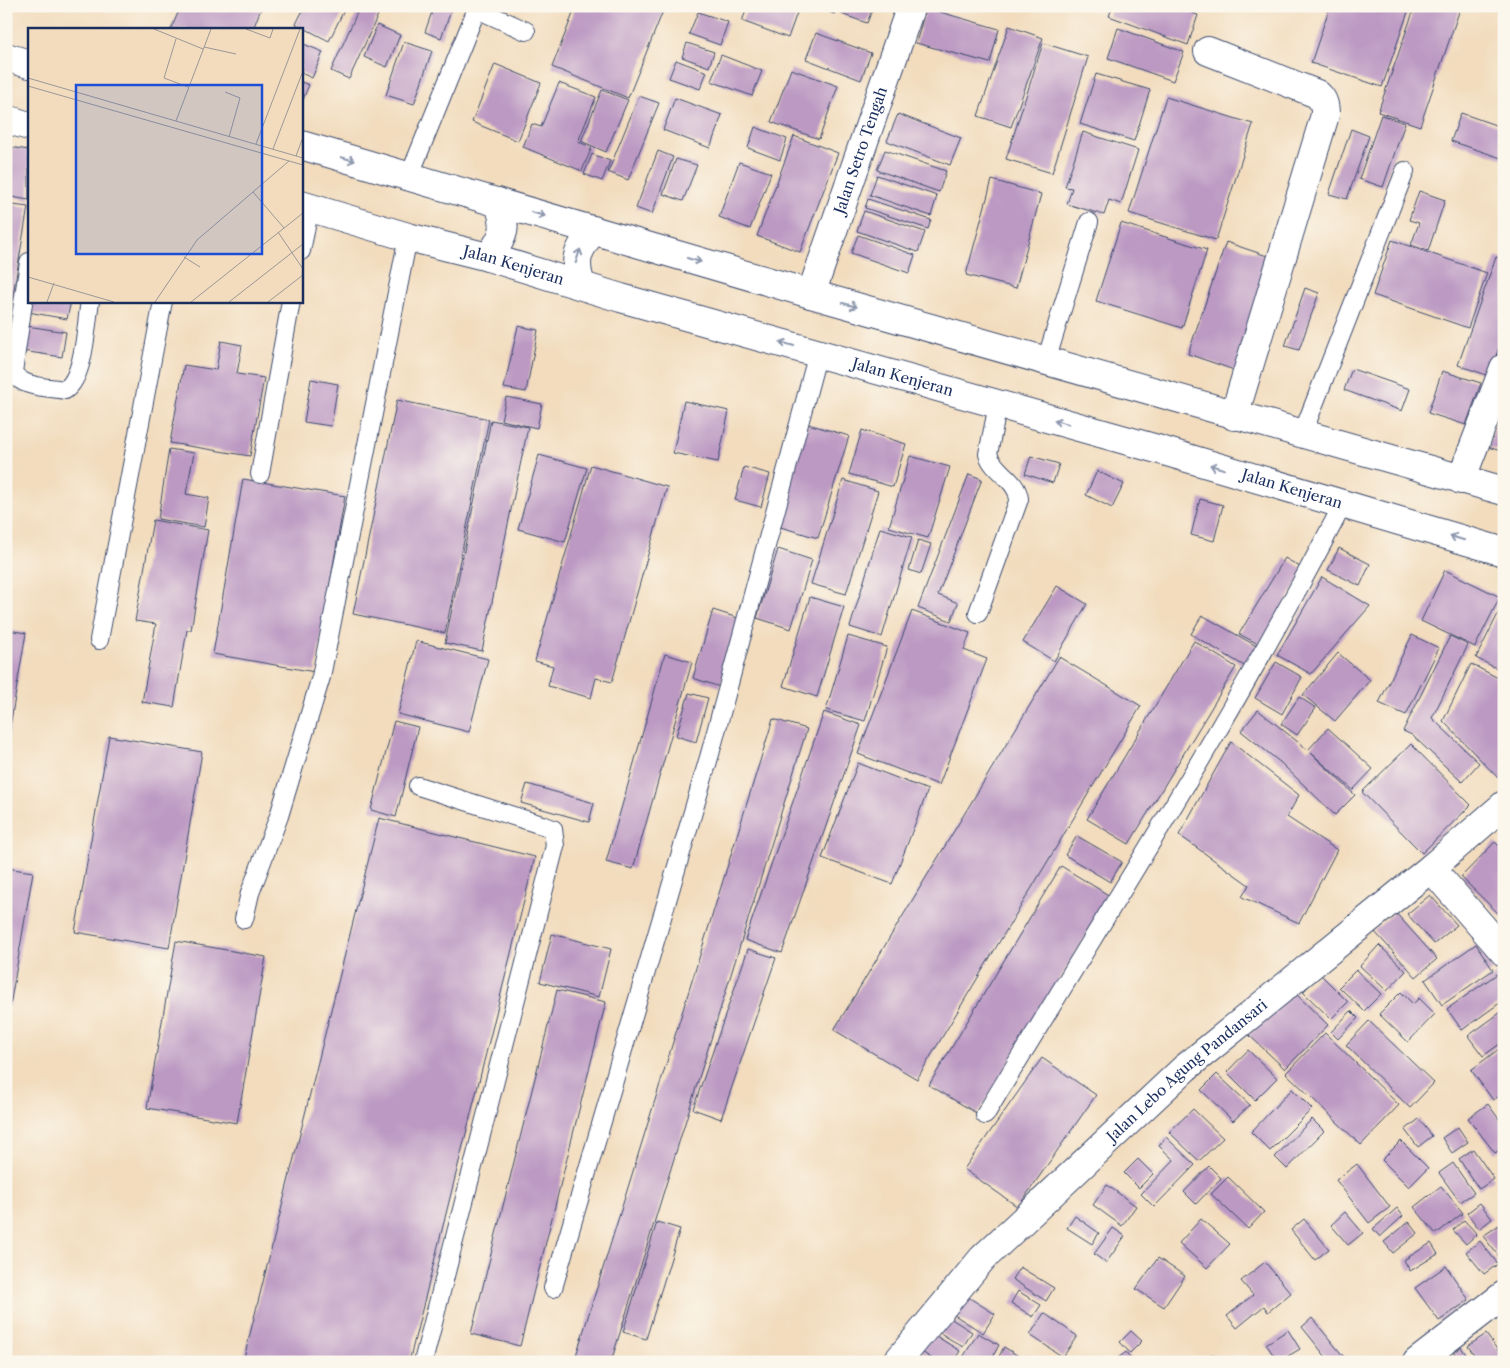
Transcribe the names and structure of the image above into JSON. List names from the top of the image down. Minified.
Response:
{"streets":{"main road":["Jalan Setro Tengah","Jalan Kenjeran","Jalan Lebo Agung Pandansari"]}}
